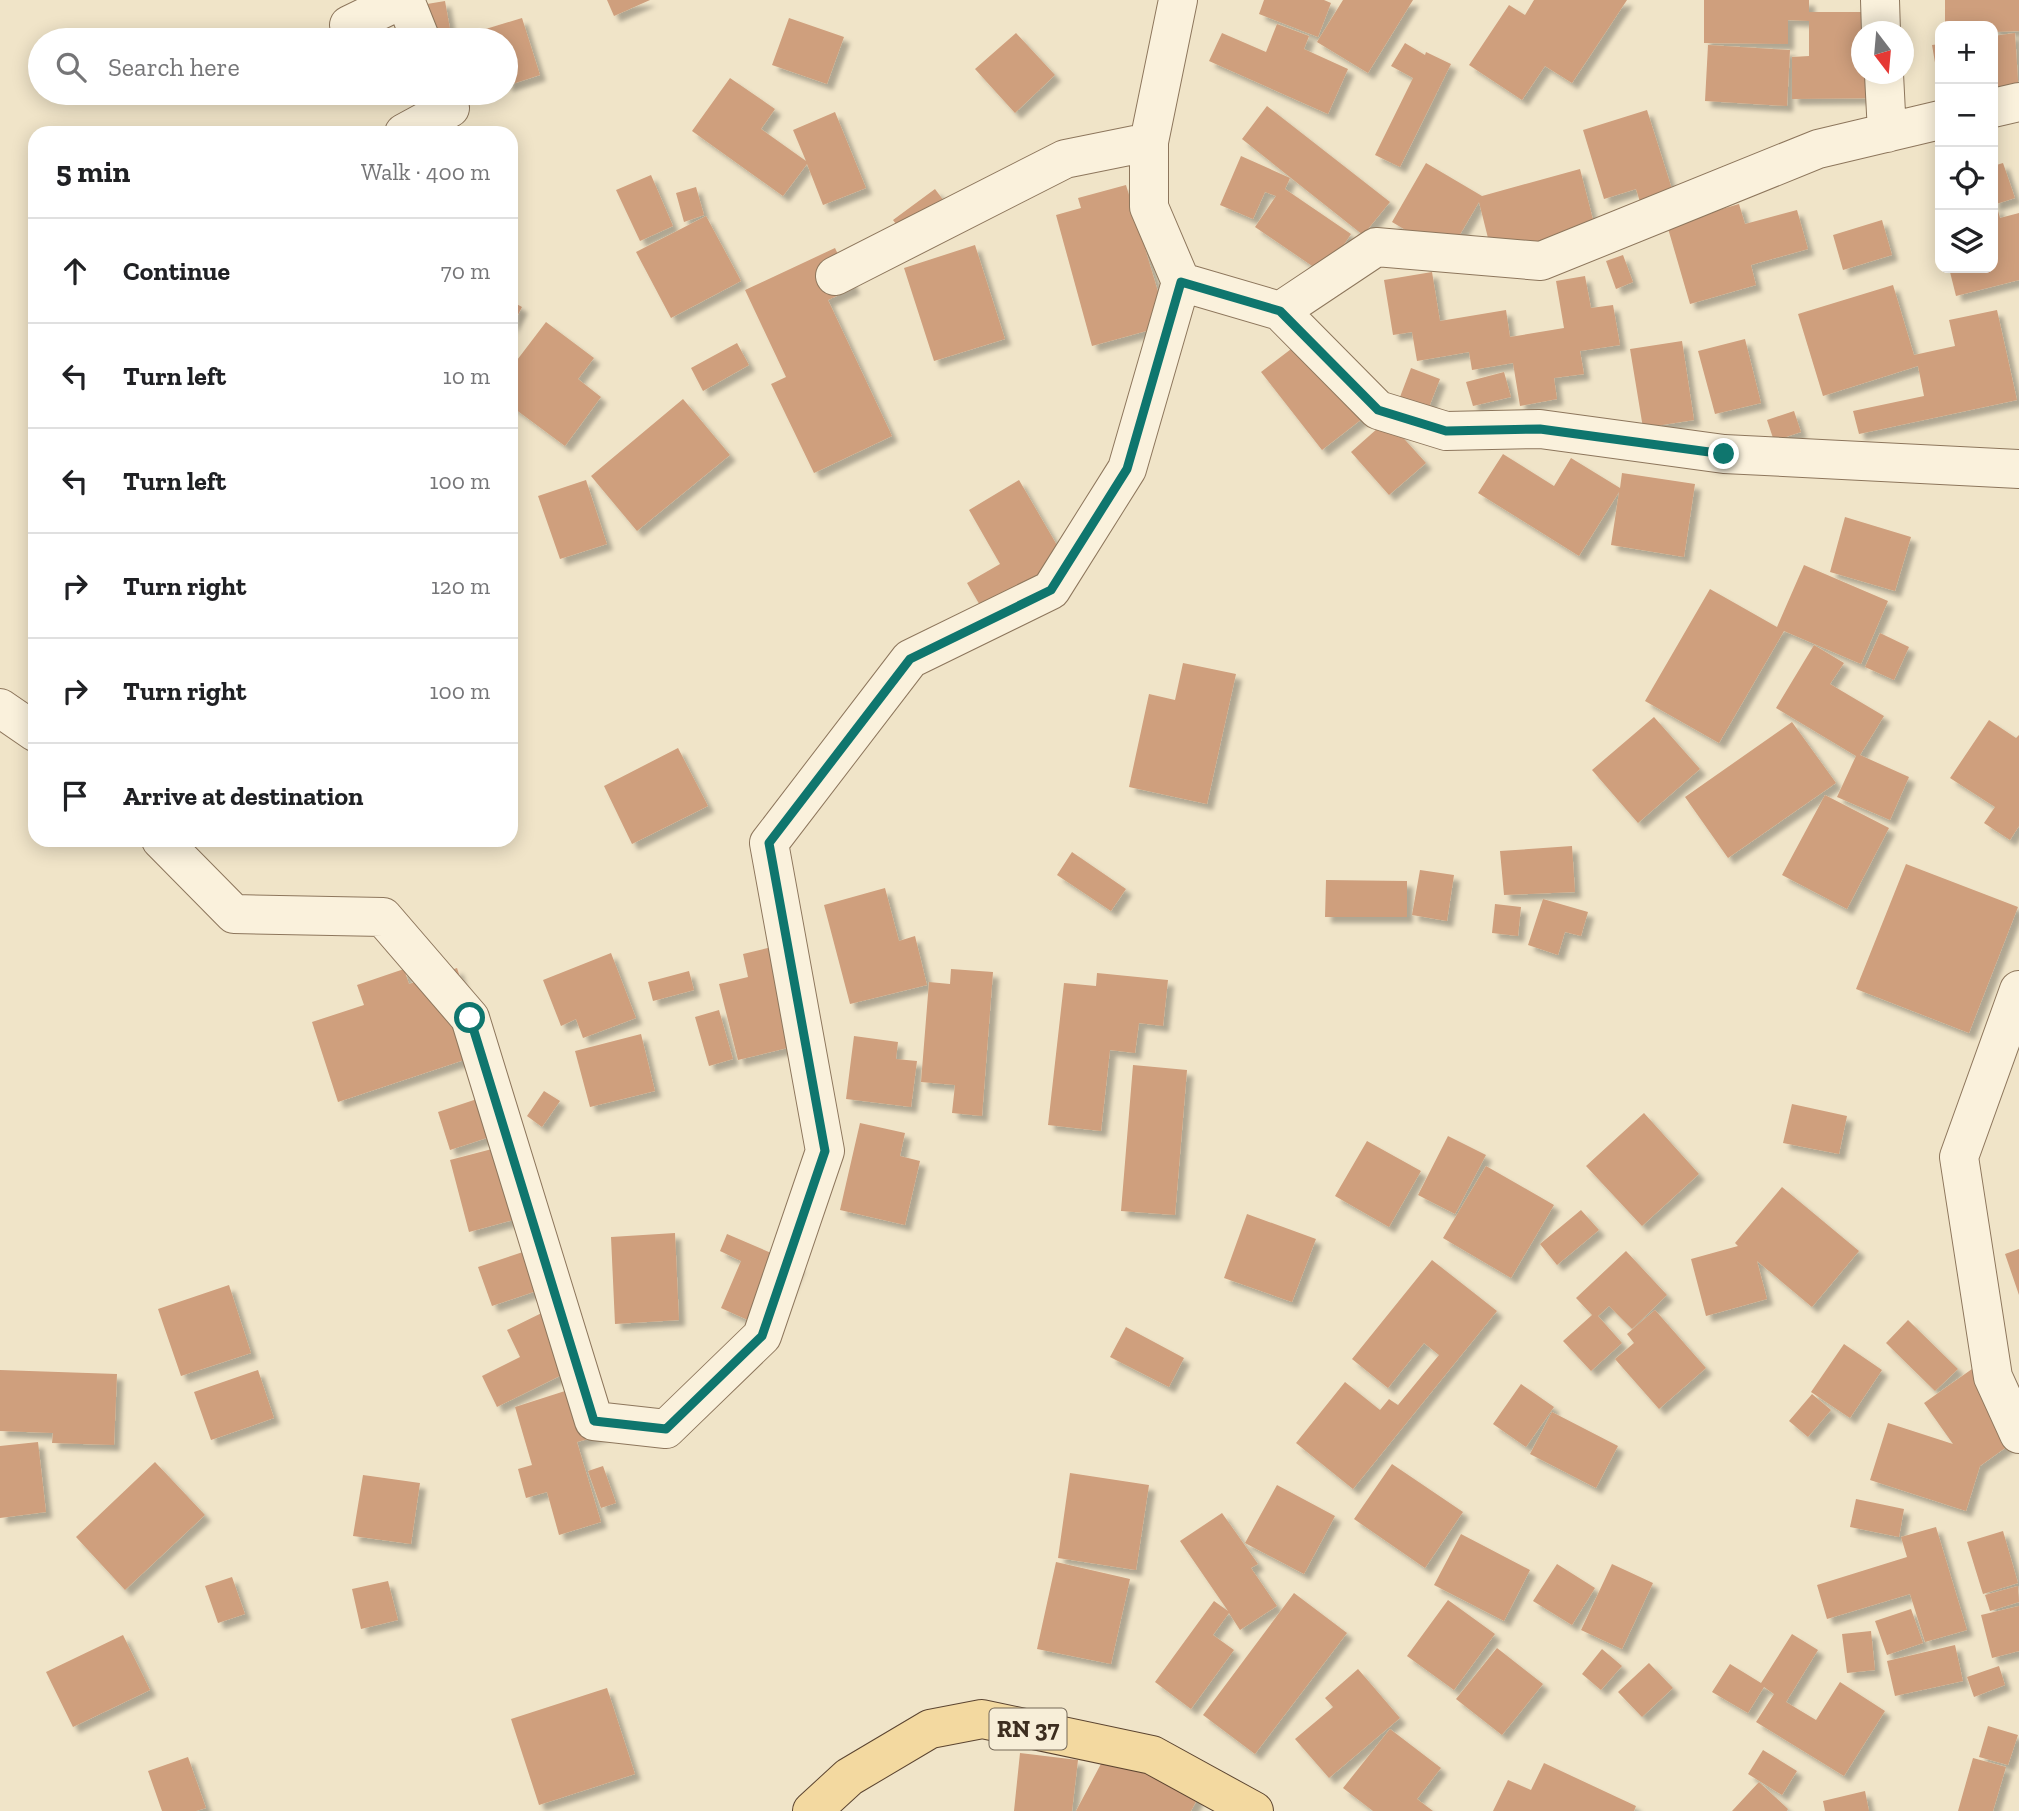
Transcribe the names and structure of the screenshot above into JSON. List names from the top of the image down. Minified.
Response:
{"streets":{"main road":["RN 37"]},"north":"bottom","page":{"map_buttons":["+","−"],"search":"Search here","heading":["5 min","Walk · 400 m"],"list":[["Continue","70 m"],["Turn left","10 m"],["Turn left","100 m"],["Turn right","120 m"],["Turn right","100 m"],"Arrive at destination"]}}
